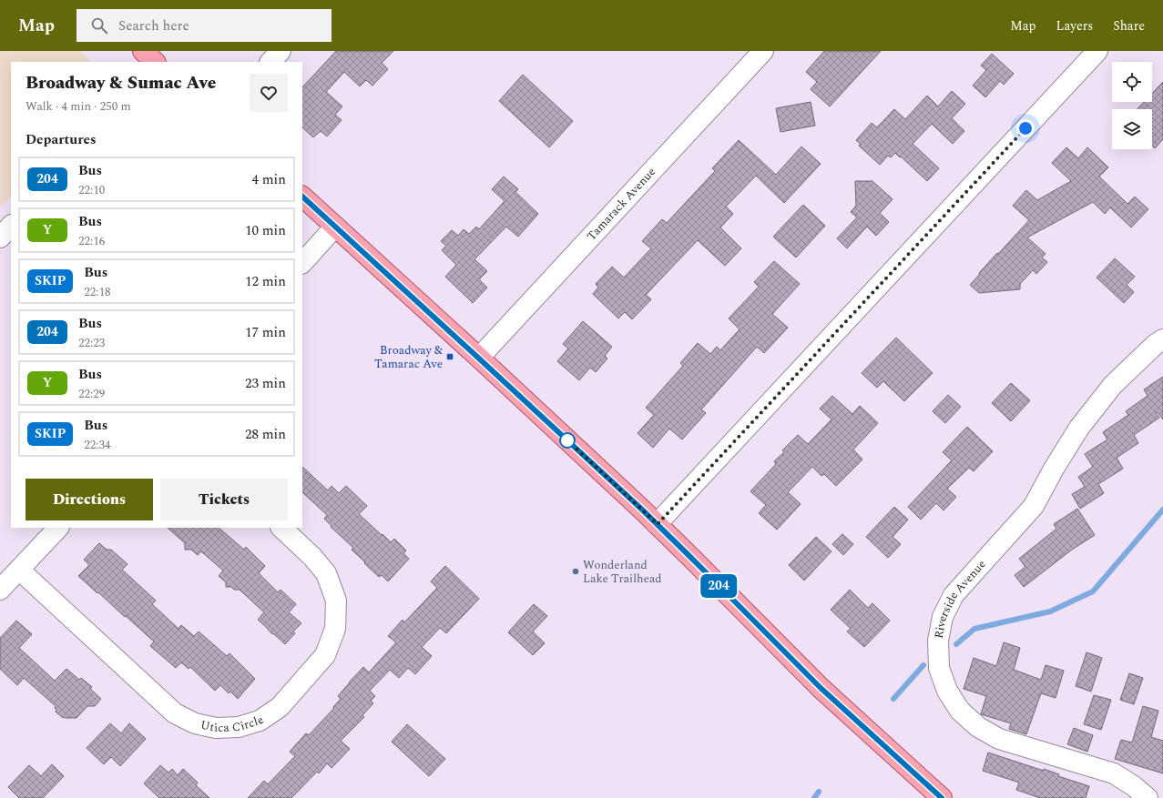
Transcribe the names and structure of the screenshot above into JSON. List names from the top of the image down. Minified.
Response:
{"streets":{"street":["Tamarack Avenue","Riverside Avenue","Utica Circle"]},"places":{"transit":["Broadway & Tamarac Ave"],"other":["Wonderland Lake Trailhead"]},"lines":["bus line 204"],"page":{"header":"Map","search":"Search here","nav":["Map","Layers","Share"],"on_map":"204","heading":[["Broadway & Sumac Ave","Walk · 4 min · 250 m"],"Departures"],"list":[{"mark":"204","name":"Bus","note":"22:10","value":"4 min"},{"mark":"Y","name":"Bus","note":"22:16","value":"10 min"},{"mark":"SKIP","name":"Bus","note":"22:18","value":"12 min"},{"mark":"204","name":"Bus","note":"22:23","value":"17 min"},{"mark":"Y","name":"Bus","note":"22:29","value":"23 min"},{"mark":"SKIP","name":"Bus","note":"22:34","value":"28 min"}],"buttons":["Directions","Tickets"]}}
